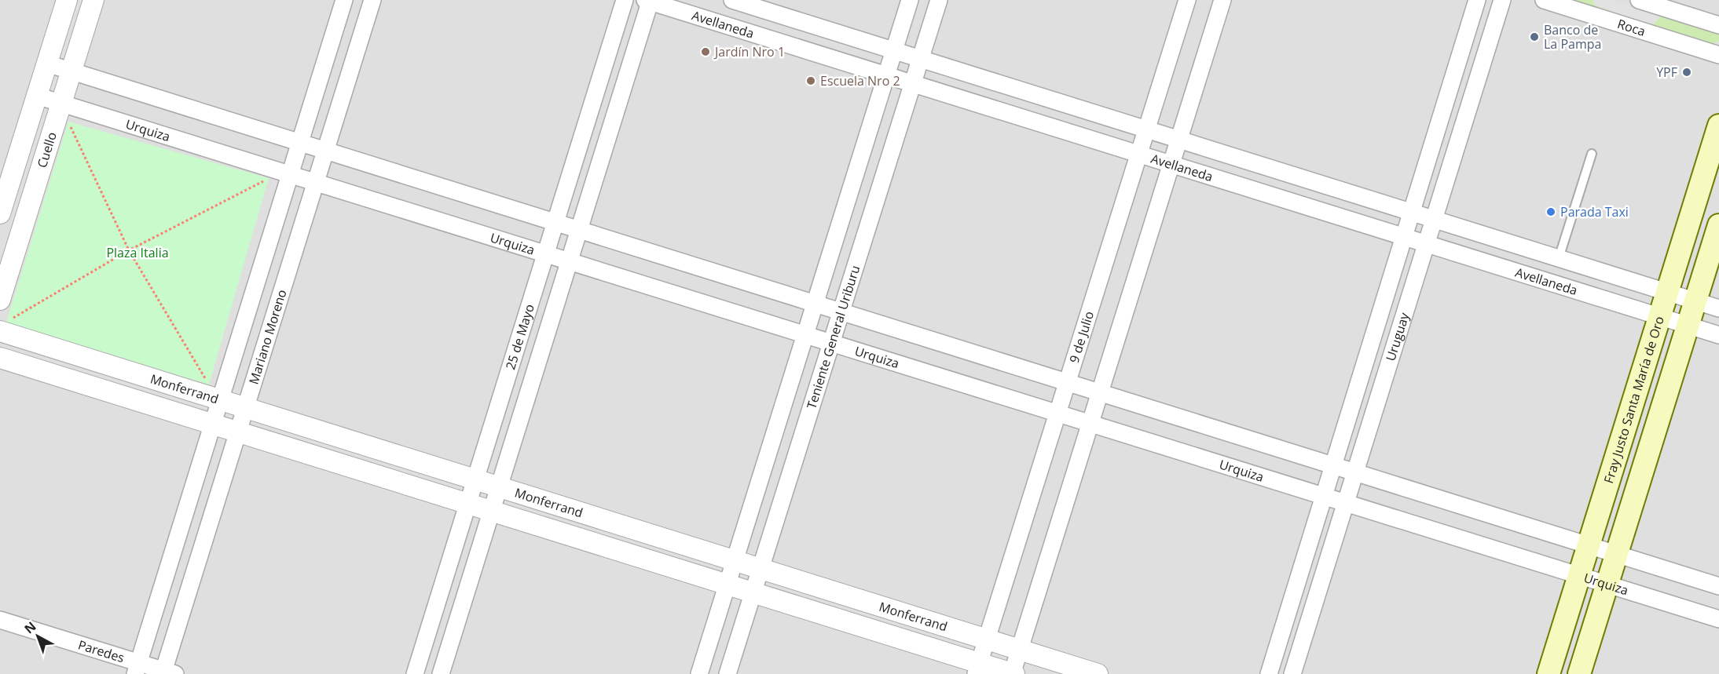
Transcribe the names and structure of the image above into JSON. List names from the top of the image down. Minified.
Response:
{"streets":{"main road":["Fray Justo Santa María de Oro"],"street":["Avellaneda","Roca","Urquiza","Cuello","Mariano Moreno","25 de Mayo","Teniente General Uriburu","9 de Julio","Uruguay","Monferrand","Paredes"]},"crossings":[["Avellaneda","25 de Mayo"],["Avellaneda","Teniente General Uriburu"],["Avellaneda","9 de Julio"],["Avellaneda","Uruguay"],["Avellaneda","Fray Justo Santa María de Oro"],["Urquiza","Cuello"],["Urquiza","Mariano Moreno"],["Urquiza","25 de Mayo"],["Urquiza","Teniente General Uriburu"],["Urquiza","9 de Julio"],["Urquiza","Uruguay"],["Urquiza","Fray Justo Santa María de Oro"],["Mariano Moreno","Monferrand"],["Mariano Moreno","Paredes"],["25 de Mayo","Monferrand"],["Teniente General Uriburu","Monferrand"],["9 de Julio","Monferrand"]],"parks":["Plaza Italia"],"places":["Banco de La Pampa","Jardín Nro 1","YPF","Escuela Nro 2","Parada Taxi"],"north":"top left"}
